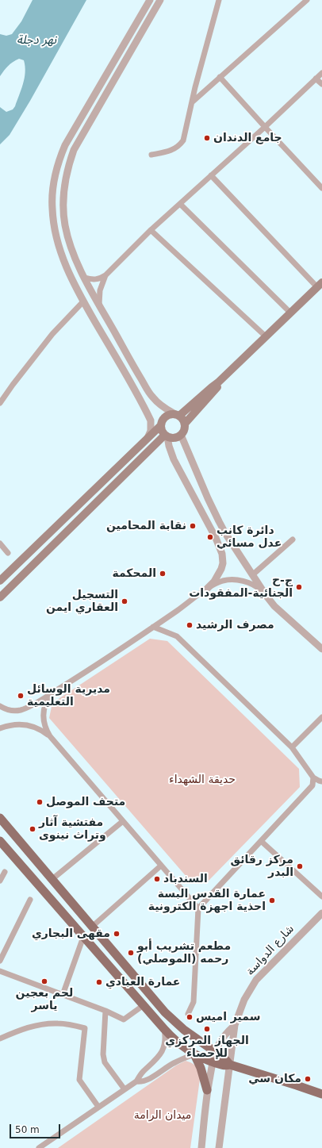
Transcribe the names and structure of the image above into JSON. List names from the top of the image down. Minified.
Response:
{"streets":{"street":["شارع الدواسة"]},"water":["نهر دجلة"],"parks":["حديقة الشهداء","ميدان الرامة"],"places":["جامع الدندان","نقابة المحامين","دائرة كانب عدل مسائي","المحكمة","ج-ح الجنائية-المفقودات","التسجيل العقاري ايمن","مصرف الرشيد","مديرية الوسائل التعليمية","متحف الموصل","مفتشية آثار وتراث نينوى","مركز رقائق البدر","السندباد","عمارة القدس البسة احذية اجهزة الكترونية","مقهى البجاري","مطعم تشريب أبو رحمه (الموصلي)","لحم بعجين ياسر","عمارة العبادي","سمير اميس","الجهاز المركزي للإحصاء","مكان سي"],"scale_bar":"50 m"}
